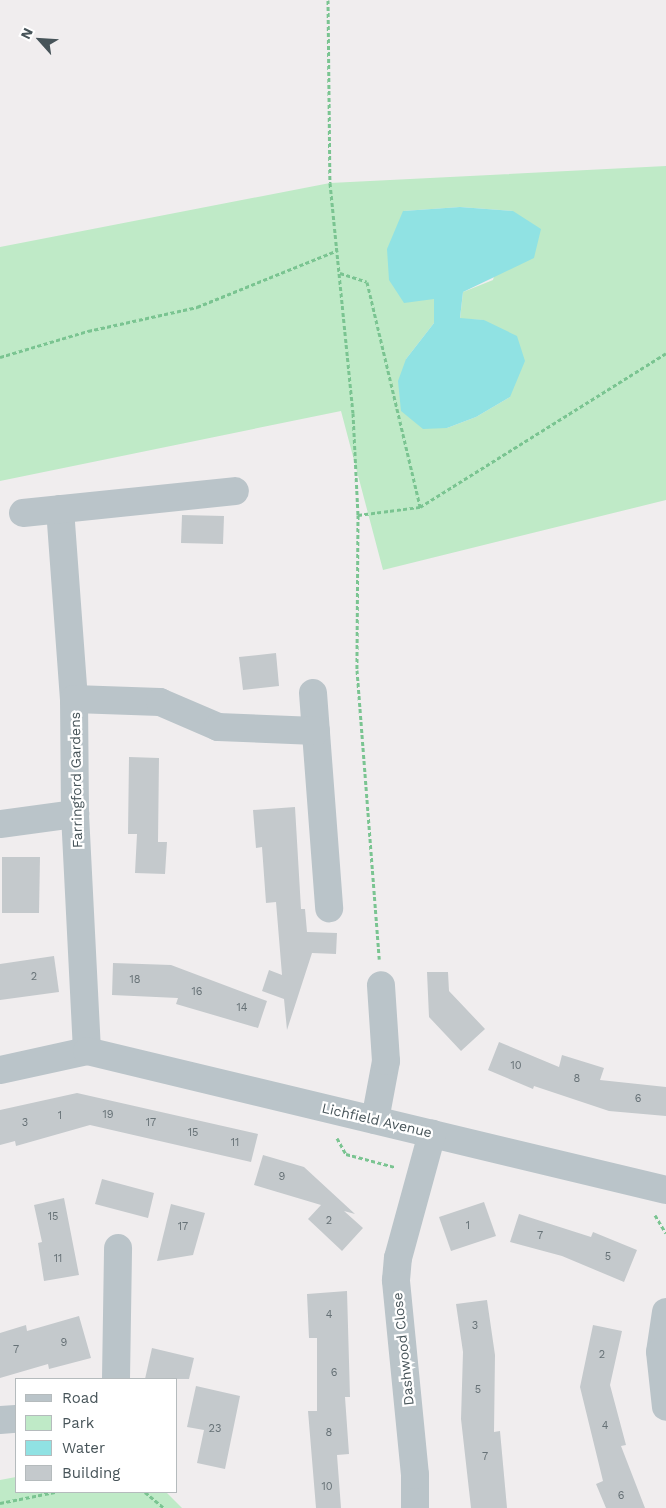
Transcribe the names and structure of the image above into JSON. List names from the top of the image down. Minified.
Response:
{"streets":{"street":["Farringford Gardens","Lichfield Avenue","Dashwood Close"]},"crossings":[["Farringford Gardens","Lichfield Avenue"],["Lichfield Avenue","Dashwood Close"]],"house_numbers":["2","18","16","14","10","8","6","19","1","3","17","15","11","9","15","2","1","17","7","5","11","4","3","9","7","2","6","5","4","23","8","7","10","6"],"legend":["Road","Park","Water","Building"],"north":"top left"}
